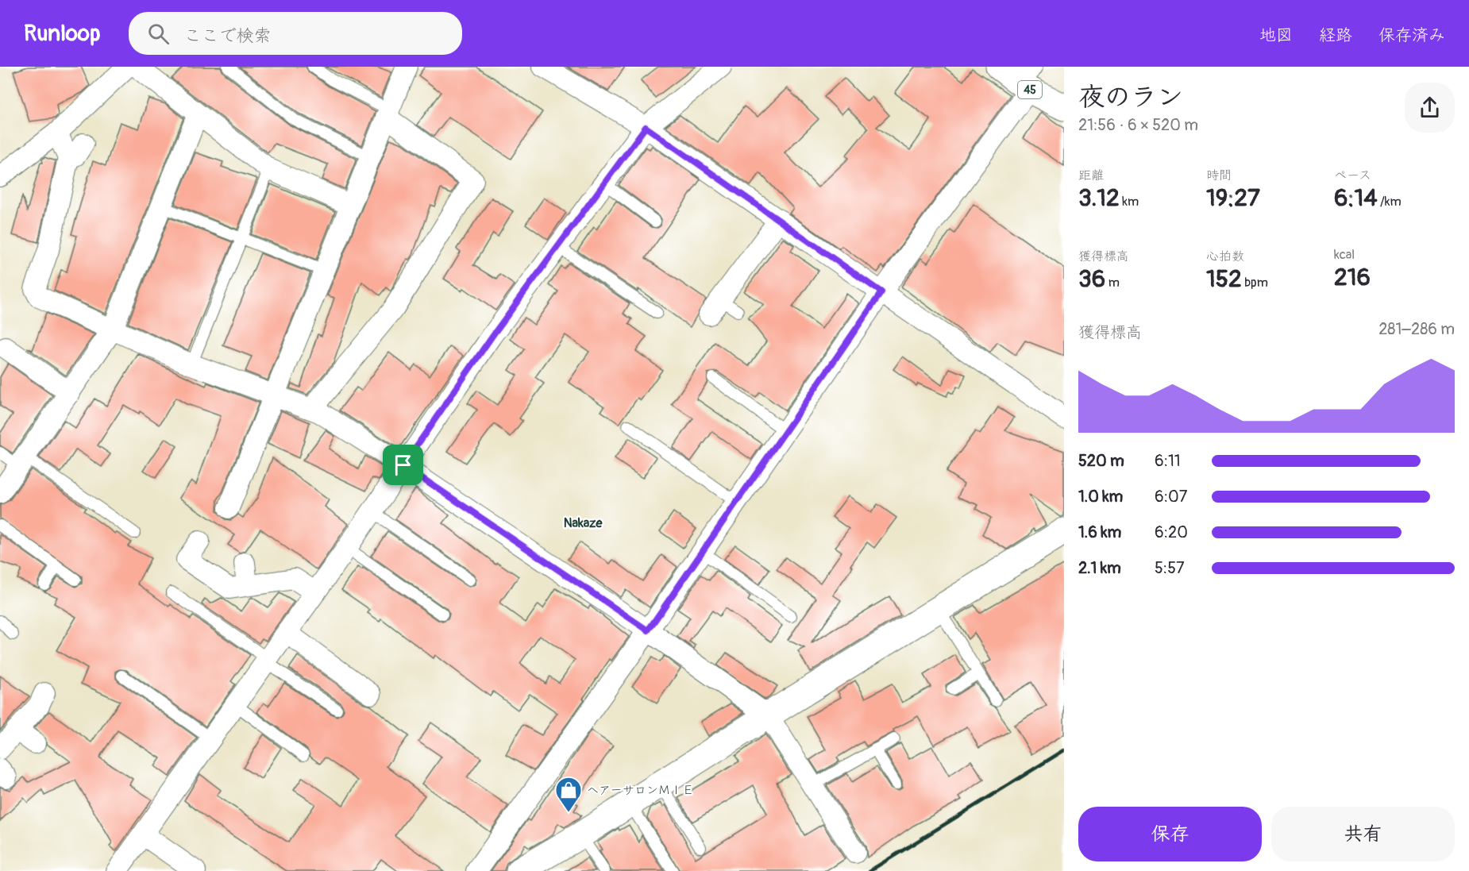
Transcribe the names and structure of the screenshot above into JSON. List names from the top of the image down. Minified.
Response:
{"streets":{"street":["45"]},"districts":["Nakaze"],"places":{"shop":["ヘアーサロンＭＩＥ"]},"page":{"header":"Runloop","search":"ここで検索","nav":["地図","経路","保存済み"],"heading":["夜のラン","21:56 · 6 × 520 m"],"stats":[["距離","3.12 km"],["時間","19:27"],["ペース","6:14 /km"],["獲得標高","36 m"],["心拍数","152 bpm"],["kcal","216"]],"chart":["獲得標高","281–286 m"],"list":[{"name":"520 m","note":"6:11"},{"name":"1.0 km","note":"6:07"},{"name":"1.6 km","note":"6:20"},{"name":"2.1 km","note":"5:57"}],"buttons":["保存","共有"]}}
